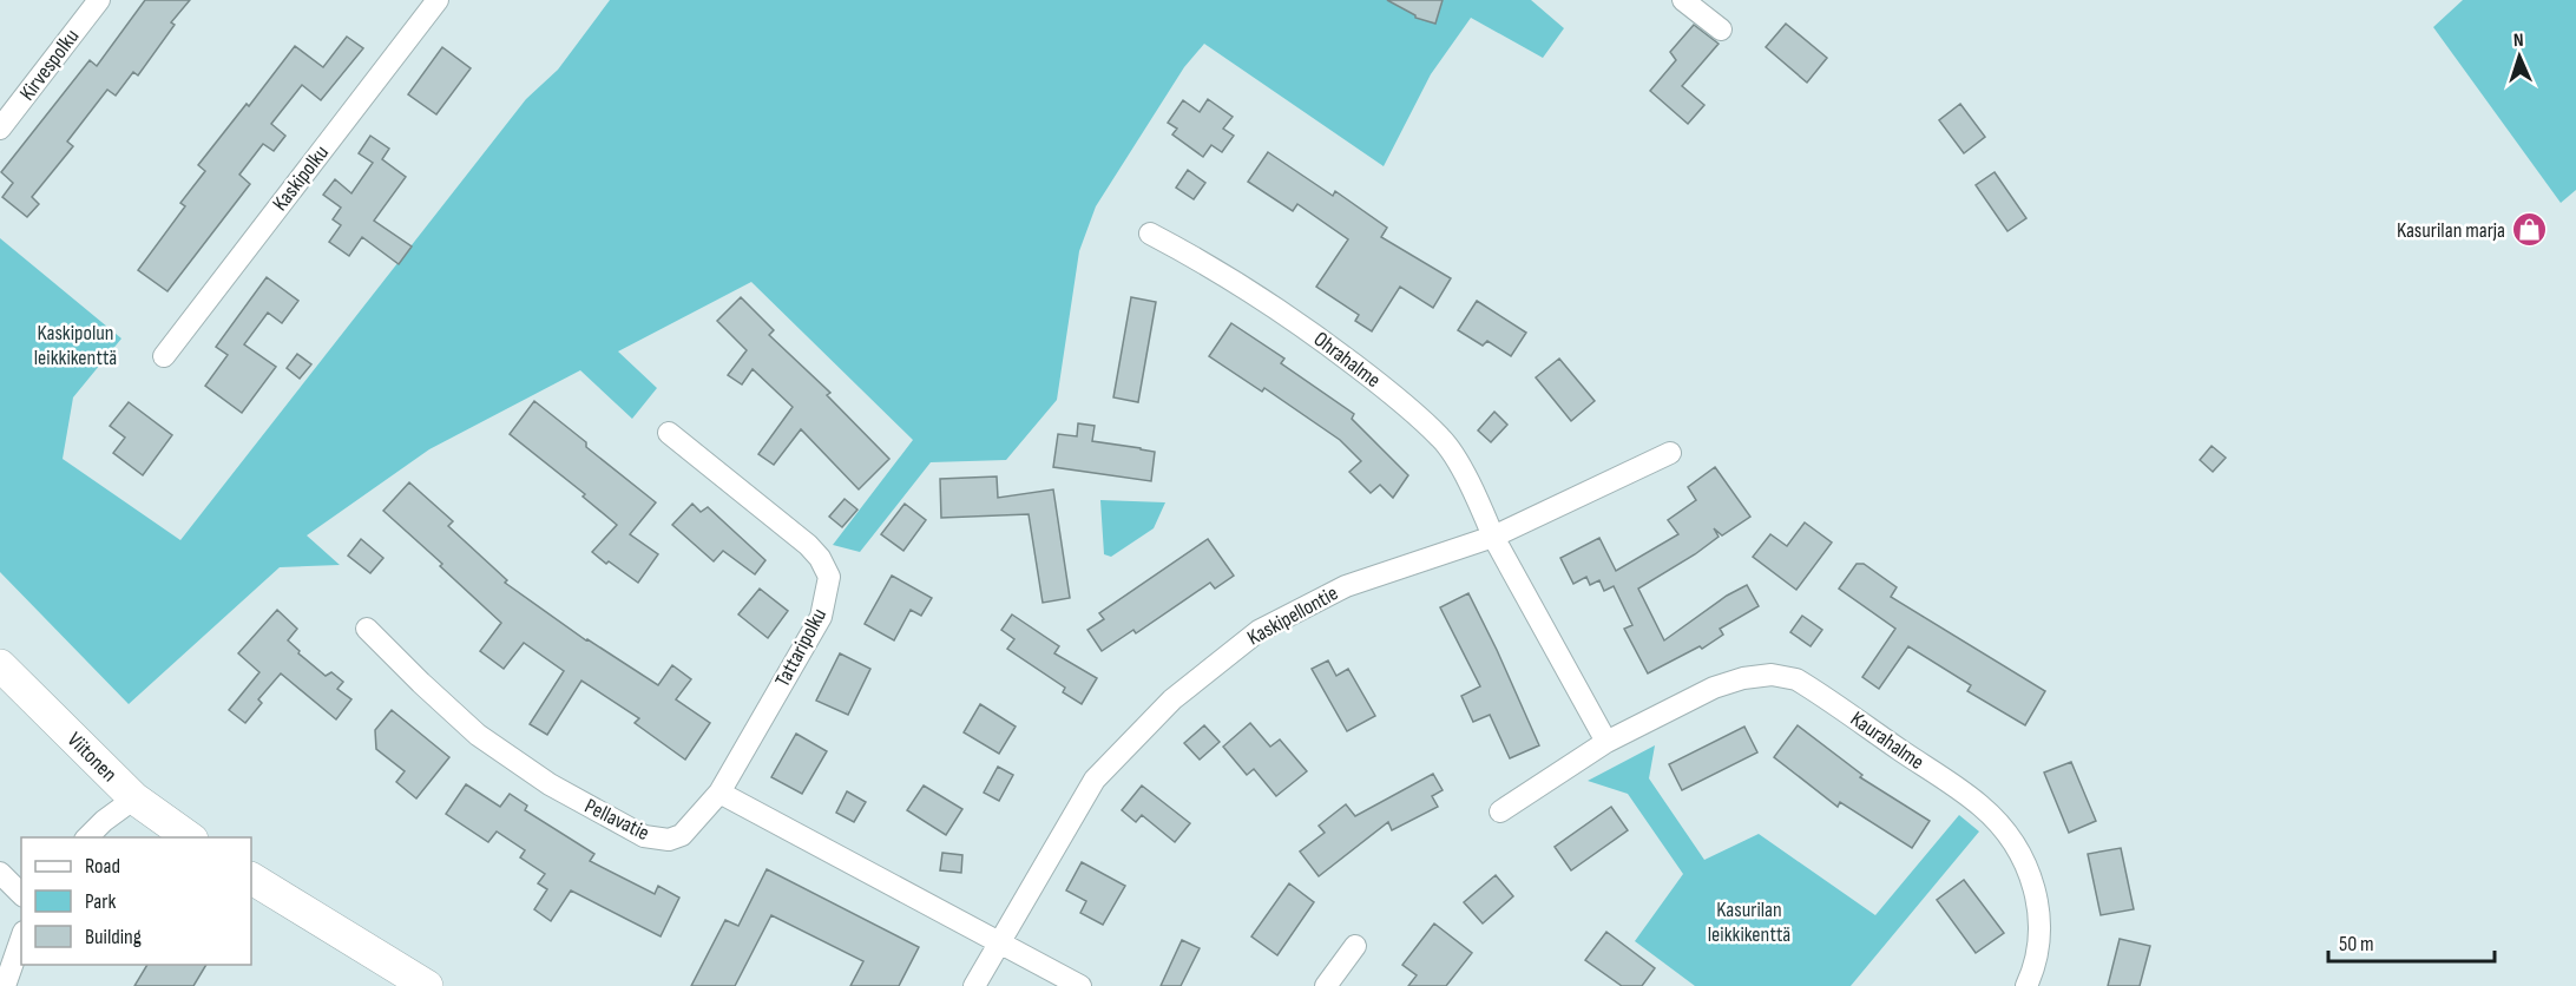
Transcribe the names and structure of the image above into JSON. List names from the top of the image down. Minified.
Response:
{"streets":{"main road":["Viitonen"],"street":["Kirvespolku","Kaskipolku","Ohrahalme","Kaskipellontie","Tattaripolku","Kaurahalme","Pellavatie"]},"crossings":[["Ohrahalme","Kaskipellontie"],["Tattaripolku","Pellavatie"]],"parks":["Kaskipolun leikkikenttä","Kasurilan leikkikenttä"],"places":{"shop":["Kasurilan marja"]},"legend":["Road","Park","Building"],"scale_bar":"50 m","north":"top"}
